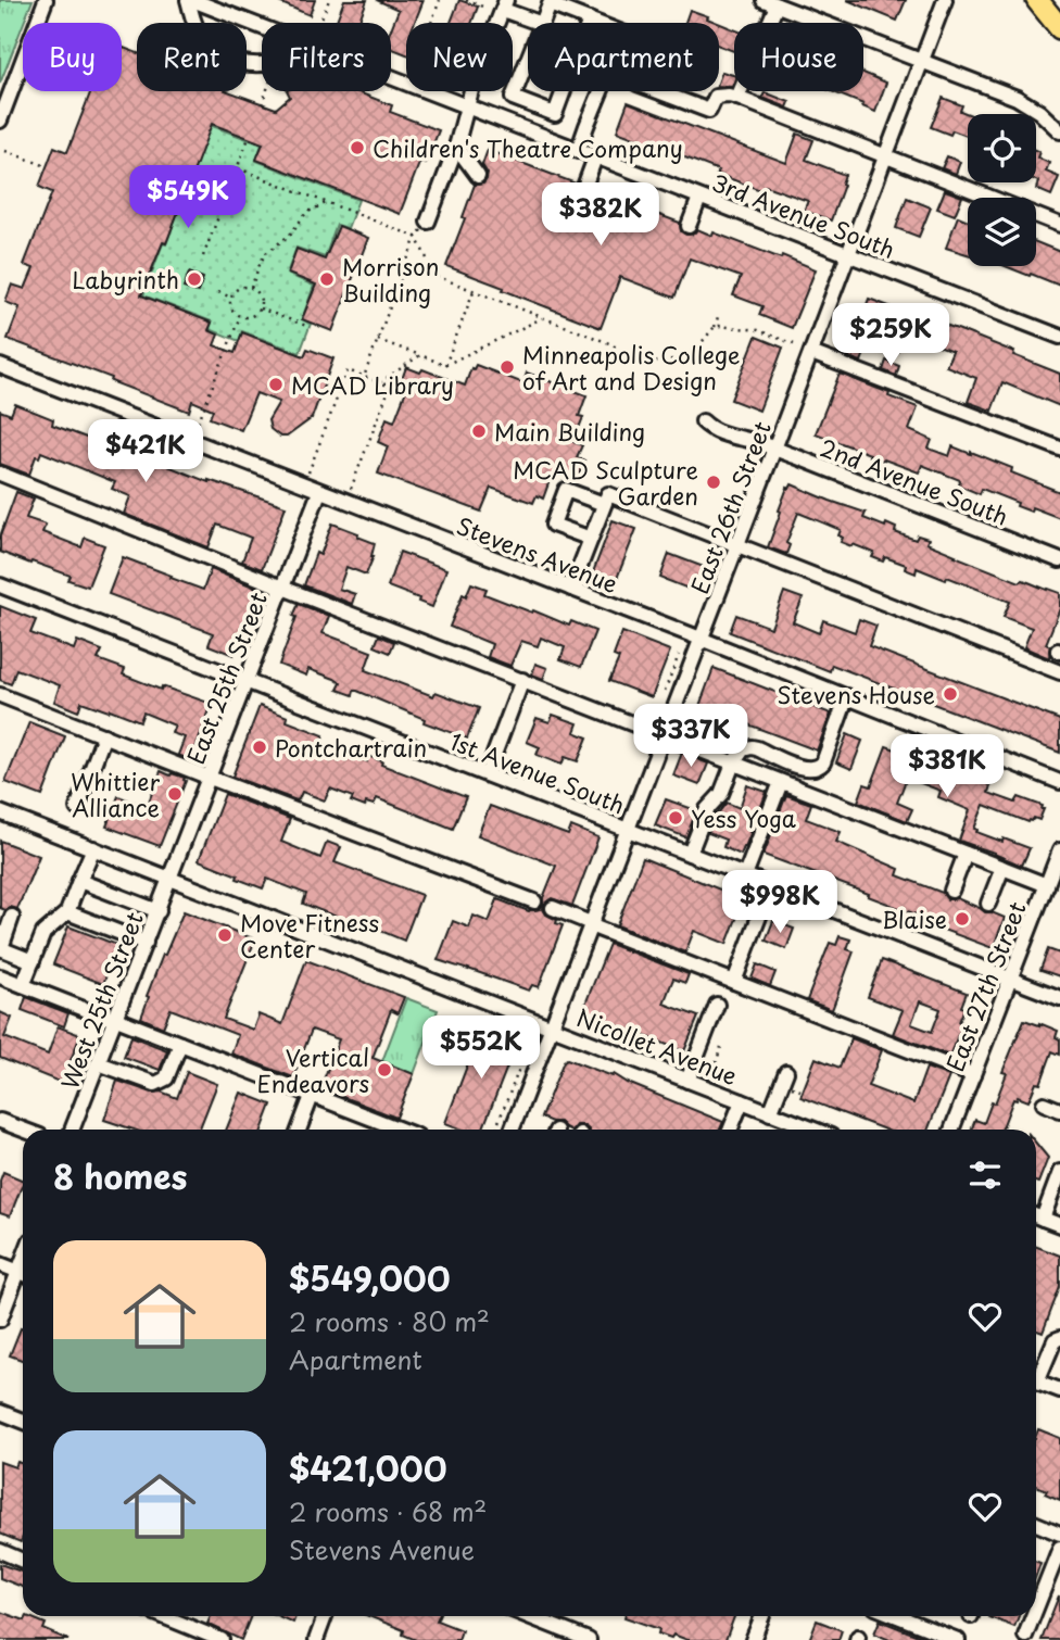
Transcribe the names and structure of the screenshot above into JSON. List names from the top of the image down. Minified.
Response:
{"streets":{"street":["3rd Avenue South","2nd Avenue South","East 26th Street","Stevens Avenue","East 25th Street","1st Avenue South","East 27th Street","West 25th Street","Nicollet Avenue"]},"crossings":[["3rd Avenue South","East 26th Street"],["2nd Avenue South","East 26th Street"],["East 26th Street","Stevens Avenue"],["East 26th Street","1st Avenue South"],["East 26th Street","Nicollet Avenue"],["Stevens Avenue","East 25th Street"],["East 25th Street","1st Avenue South"],["East 25th Street","West 25th Street"],["East 25th Street","Nicollet Avenue"],["1st Avenue South","East 27th Street"],["West 25th Street","Nicollet Avenue"]],"places":["Children's Theatre Company","Labyrinth","Morrison Building","Minneapolis College of Art and Design","MCAD Library","Main Building","MCAD Sculpture Garden","Stevens House","Pontchartrain","Whittier Alliance","Yess Yoga","Blaise","Move Fitness Center","Vertical Endeavors"],"page":{"chip":["Buy","Rent","Filters","New","Apartment","House"],"price":["$549K","$382K","$259K","$421K","$337K","$381K","$998K","$552K"],"heading":"8 homes","list":[{"name":"$549,000","note":"2 rooms · 80 m² · Apartment"},{"name":"$421,000","note":"2 rooms · 68 m² · Stevens Avenue"}]}}
